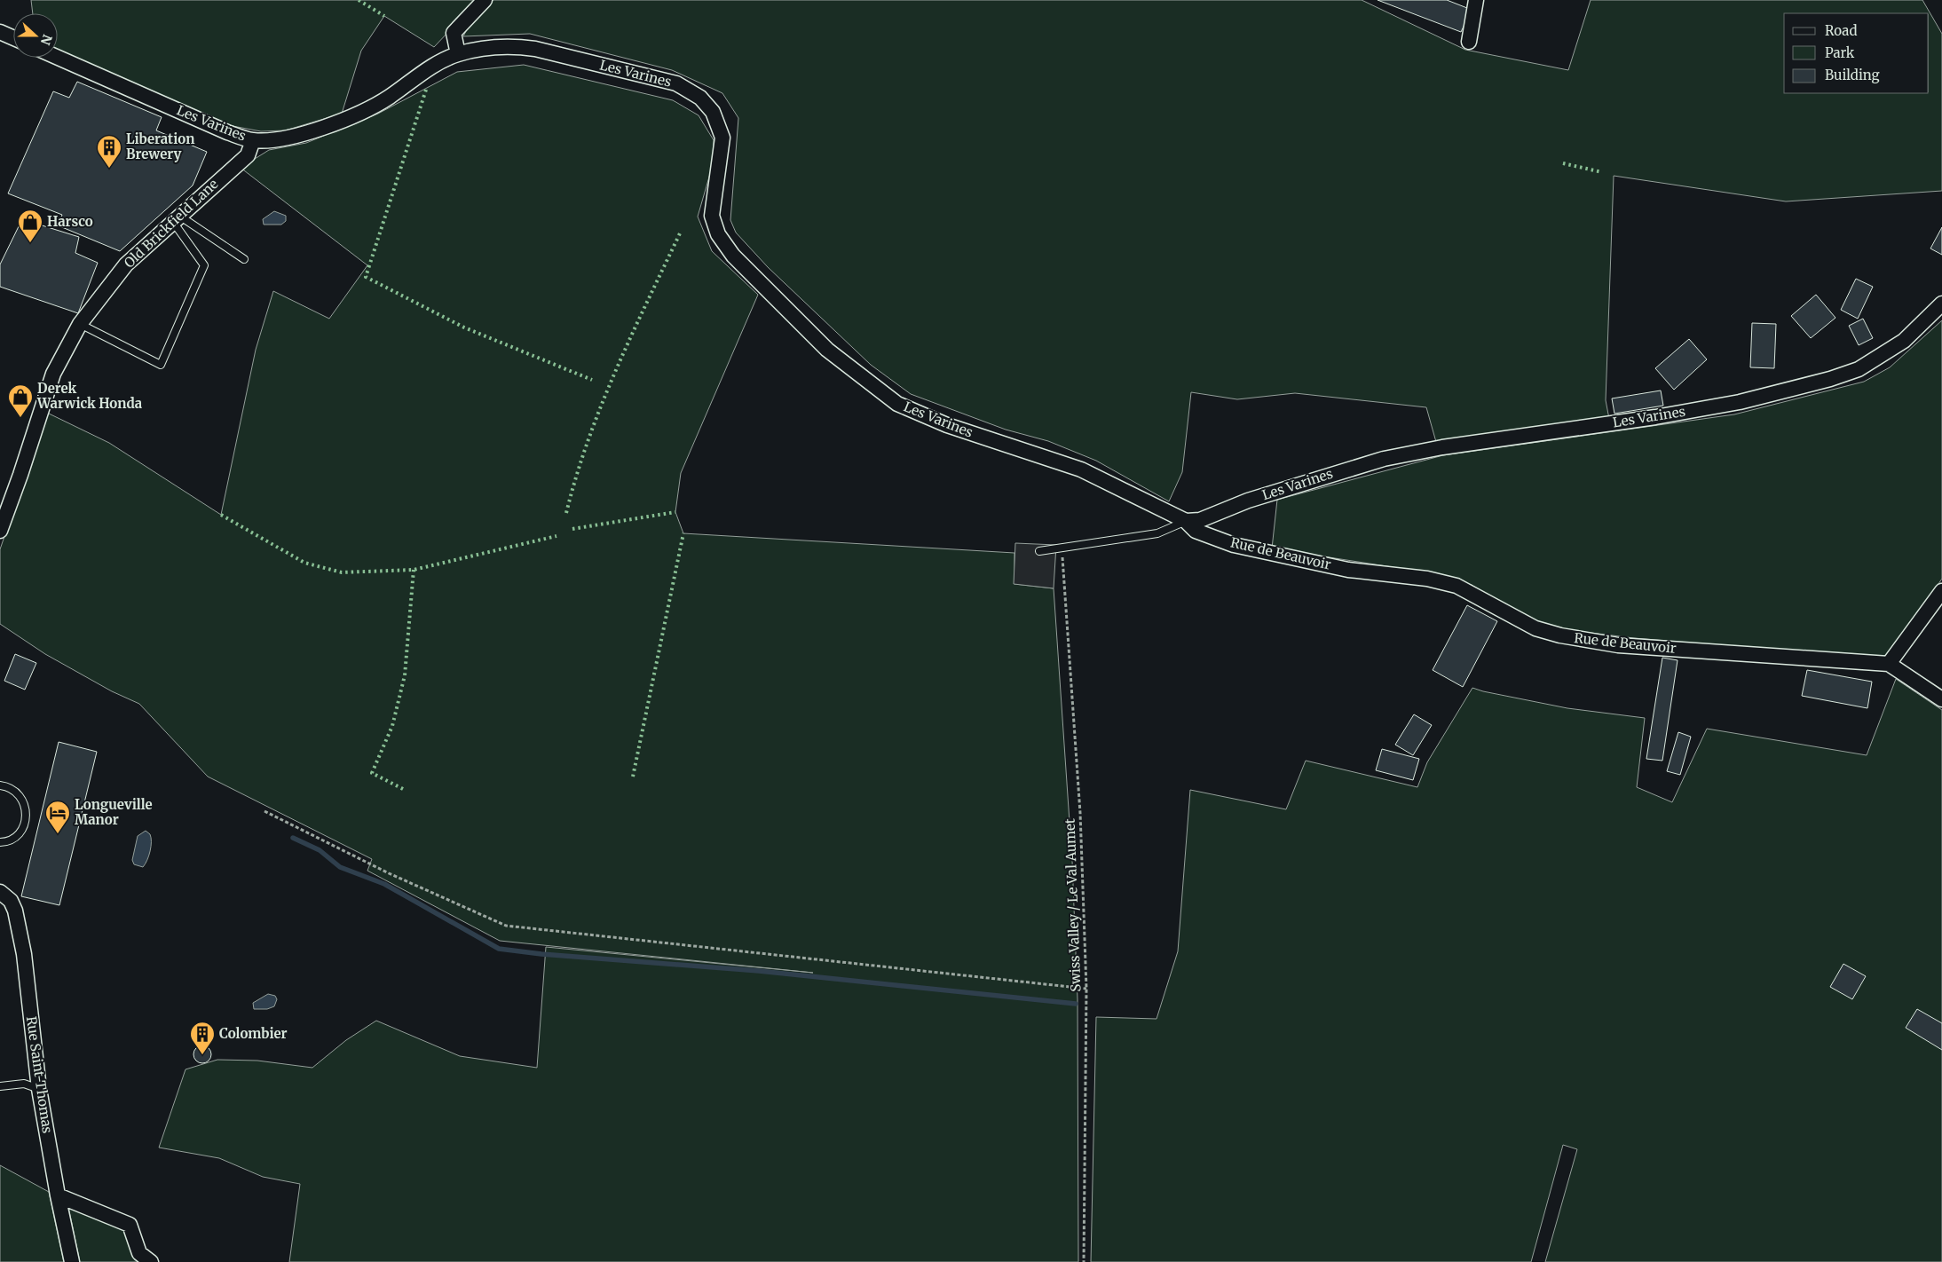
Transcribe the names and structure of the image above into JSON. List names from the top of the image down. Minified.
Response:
{"streets":{"street":["Les Varines","Old Brickfield Lane","Rue de Beauvoir","Rue Saint-Thomas"],"path":["Swiss Valley / Le Val Aumet"]},"crossings":[["Les Varines","Old Brickfield Lane"],["Les Varines","Rue de Beauvoir"]],"places":{"building":["Liberation Brewery","Colombier"],"shop":["Harsco","Derek Warwick Honda"],"hotel":["Longueville Manor"]},"legend":["Road","Park","Building"],"north":"right"}
